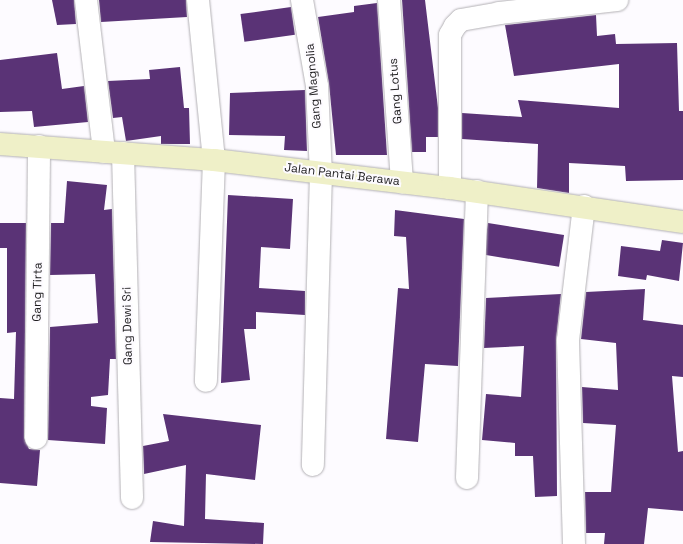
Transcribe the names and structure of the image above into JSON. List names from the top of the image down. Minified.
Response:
{"streets":{"street":["Gang Magnolia","Gang Lotus","Jalan Pantai Berawa","Gang Tirta","Gang Dewi Sri"]},"crossings":[["Gang Magnolia","Jalan Pantai Berawa"],["Gang Lotus","Jalan Pantai Berawa"],["Jalan Pantai Berawa","Gang Tirta"],["Jalan Pantai Berawa","Gang Dewi Sri"]]}
